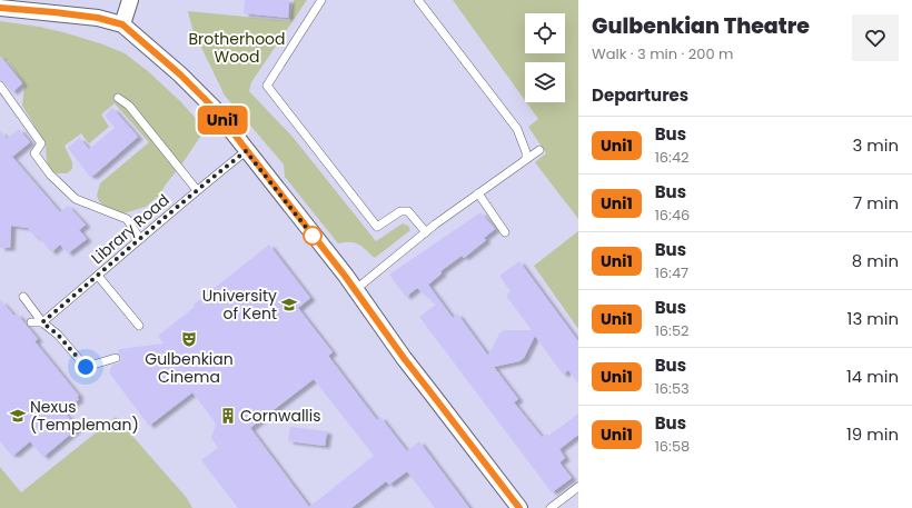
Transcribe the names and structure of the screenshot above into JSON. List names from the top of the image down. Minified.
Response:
{"streets":{"lane":["Library Road"]},"parks":["Brotherhood Wood"],"places":{"school or university":["University of Kent","Nexus (Templeman)"],"theatre":["Gulbenkian Cinema"],"building":["Cornwallis"]},"lines":["bus line Uni1"],"page":{"on_map":"Uni1","heading":[["Gulbenkian Theatre","Walk · 3 min · 200 m"],"Departures"],"list":[{"mark":"Uni1","name":"Bus","note":"16:42","value":"3 min"},{"mark":"Uni1","name":"Bus","note":"16:46","value":"7 min"},{"mark":"Uni1","name":"Bus","note":"16:47","value":"8 min"},{"mark":"Uni1","name":"Bus","note":"16:52","value":"13 min"},{"mark":"Uni1","name":"Bus","note":"16:53","value":"14 min"},{"mark":"Uni1","name":"Bus","note":"16:58","value":"19 min"}]}}
